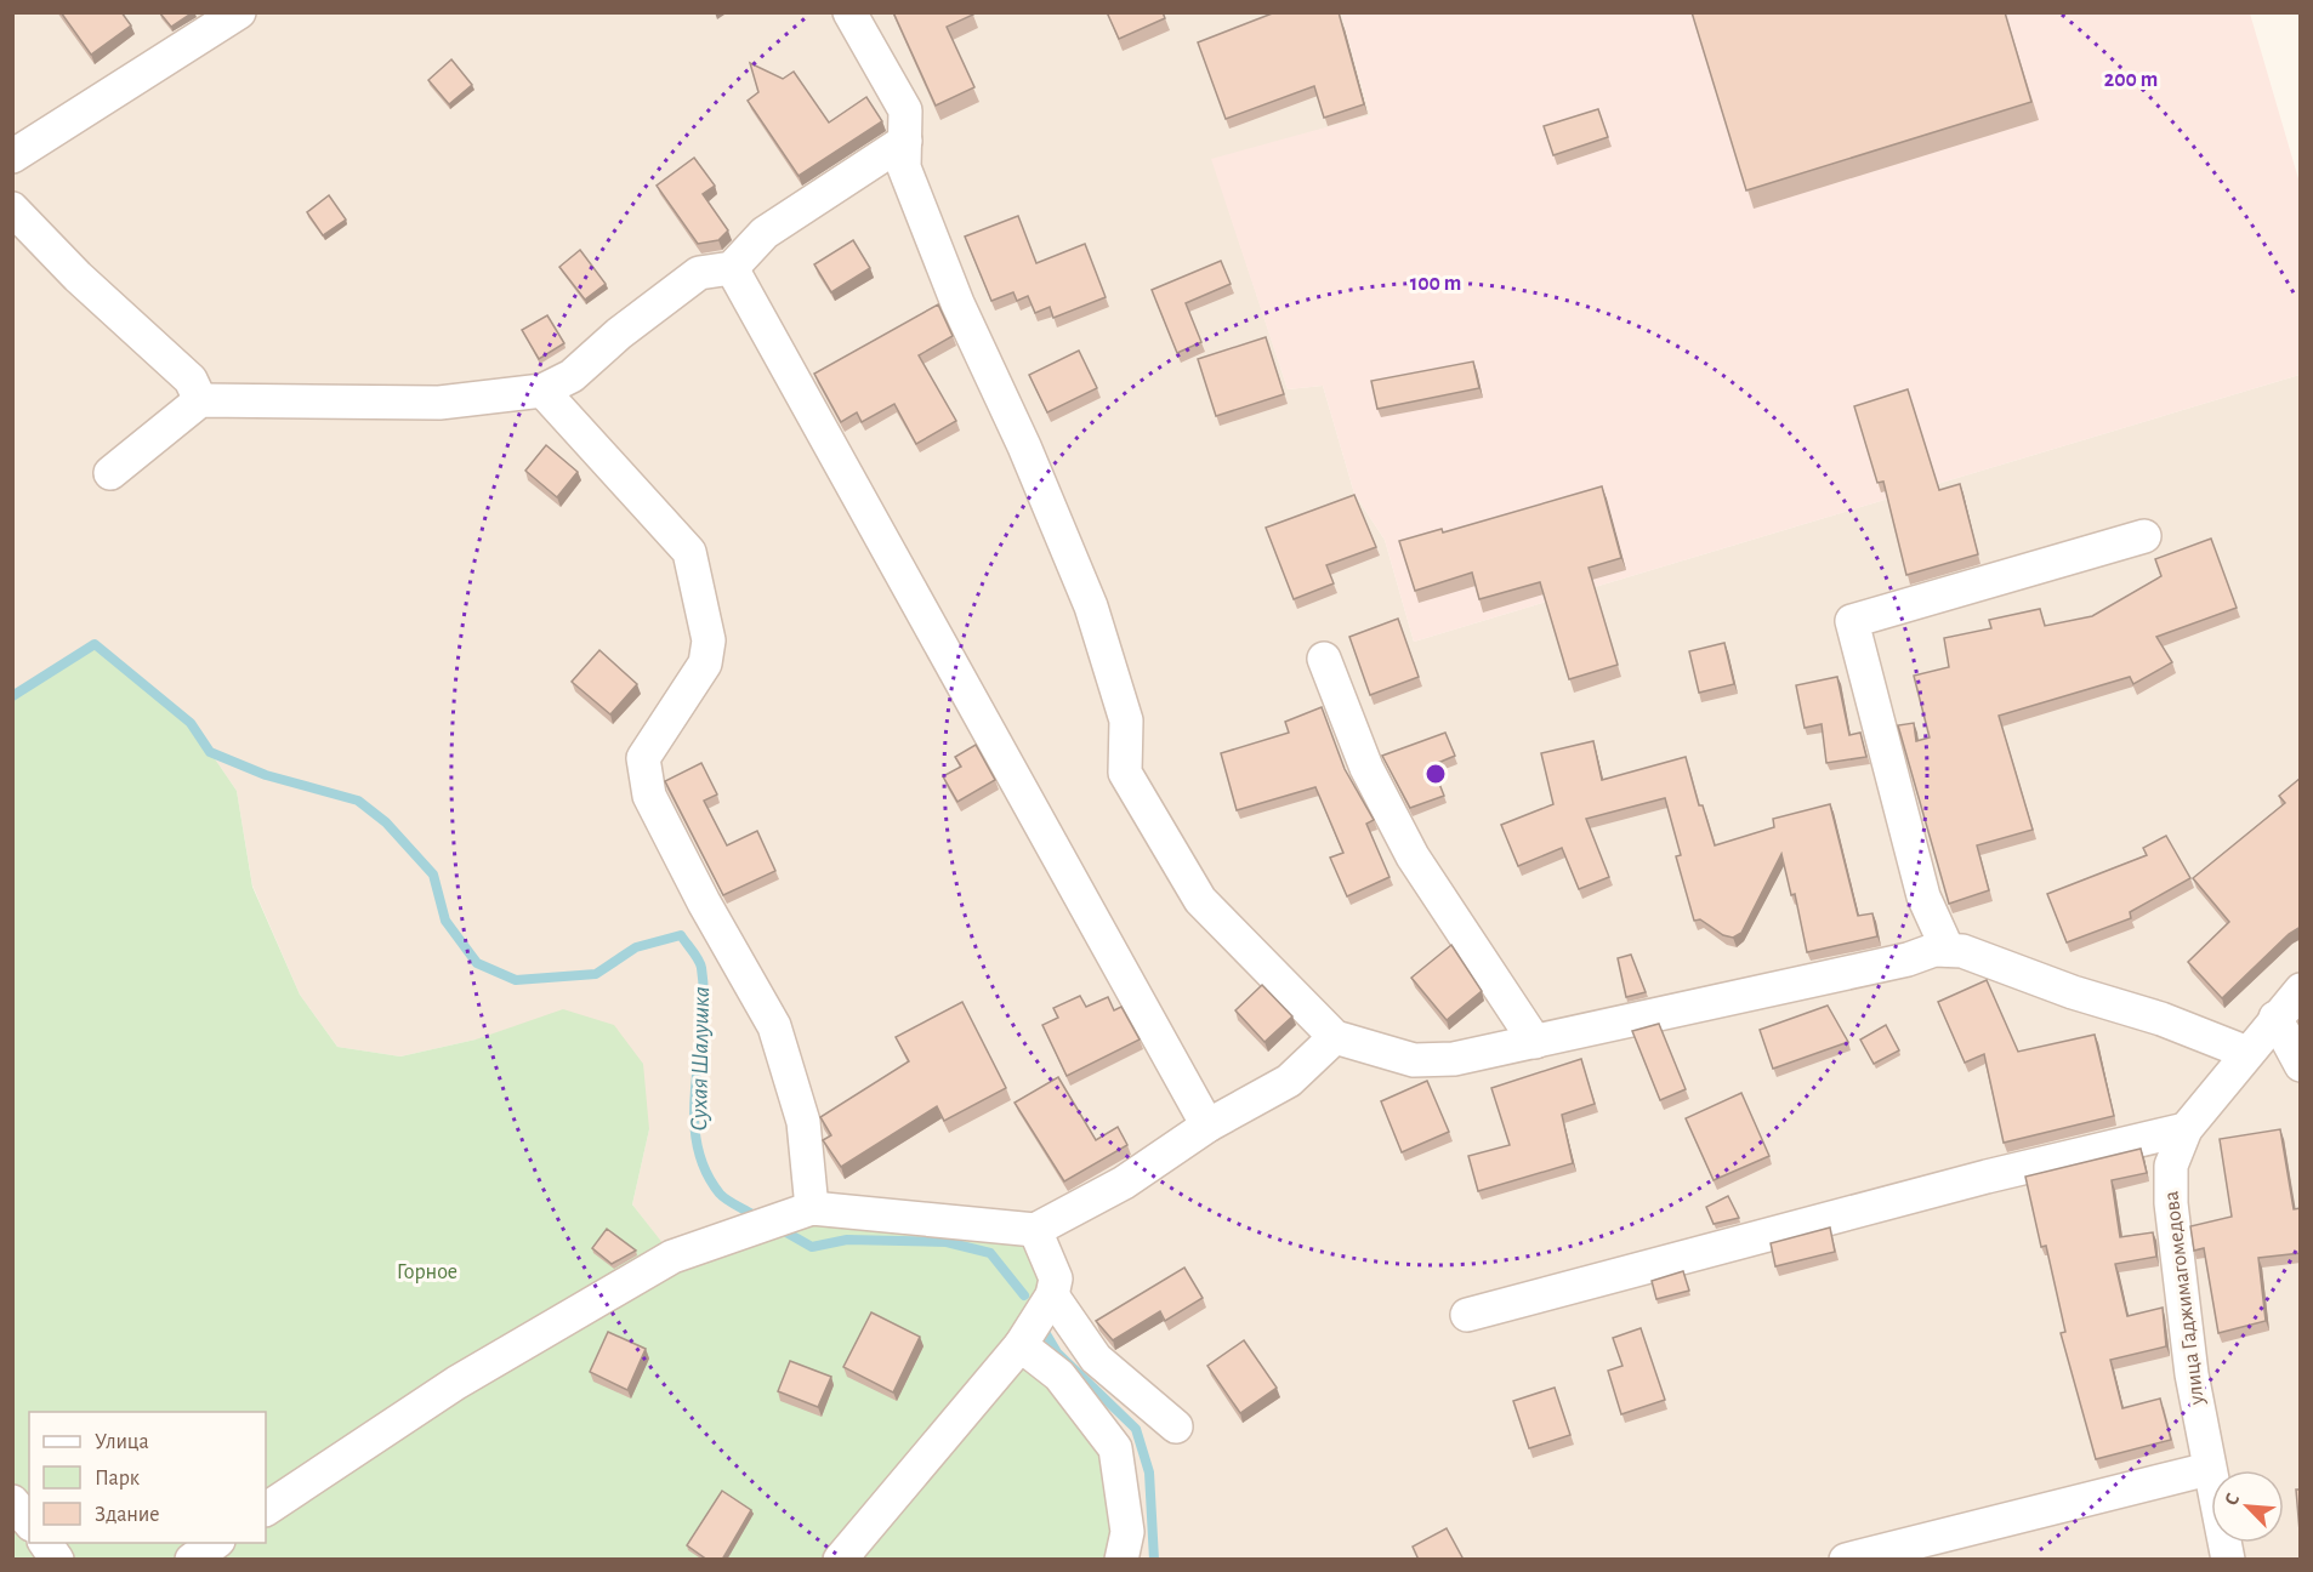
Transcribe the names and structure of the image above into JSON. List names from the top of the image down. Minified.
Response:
{"streets":{"street":["улица Гаджимагомедова"]},"water":["Сухая Шалушка"],"parks":["Горное"],"legend":["Улица","Парк","Здание"],"north":"top left","rings":["200 m","100 m"]}
